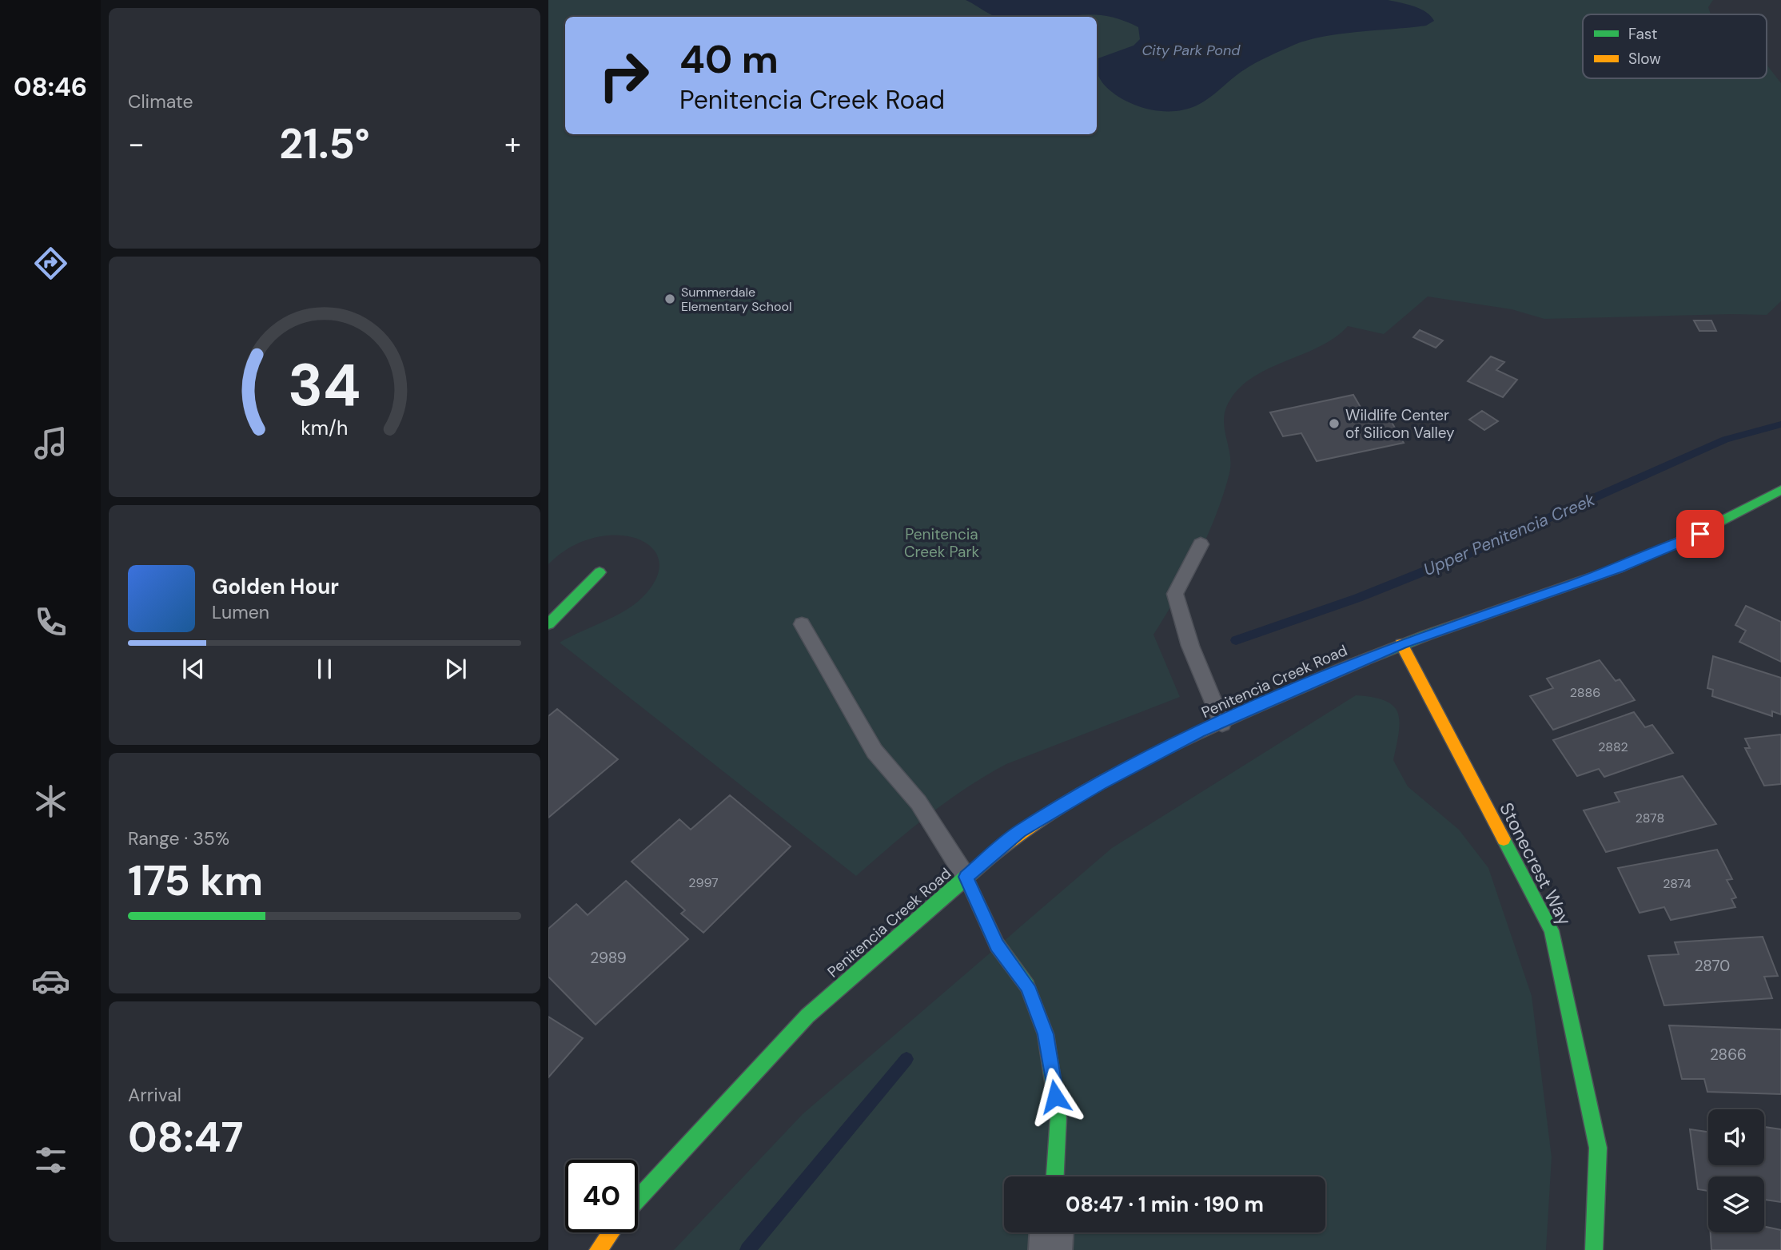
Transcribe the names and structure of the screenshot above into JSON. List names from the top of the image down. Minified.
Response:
{"streets":{"street":["Penitencia Creek Road","Stonecrest Way"]},"crossings":[["Penitencia Creek Road","Stonecrest Way"]],"water":["City Park Pond","Upper Penitencia Creek"],"parks":["Penitencia Creek Park"],"places":["Summerdale Elementary School","Wildlife Center of Silicon Valley"],"house_numbers":["2886","2882","2878","2997","2874","2989","2870","2866"],"legend":["Fast","Slow"],"page":{"tabs":"08:46","tile":["Climate",["Range · 35%","175 km"],["Arrival","08:47"]],"turn":["40 m","Penitencia Creek Road"],"heat":["−","21.5°","+"],"song":["Golden Hour","Lumen"],"limit":"40","trip":"08:47 · 1 min · 190 m","gauge":["34","km/h"]}}
